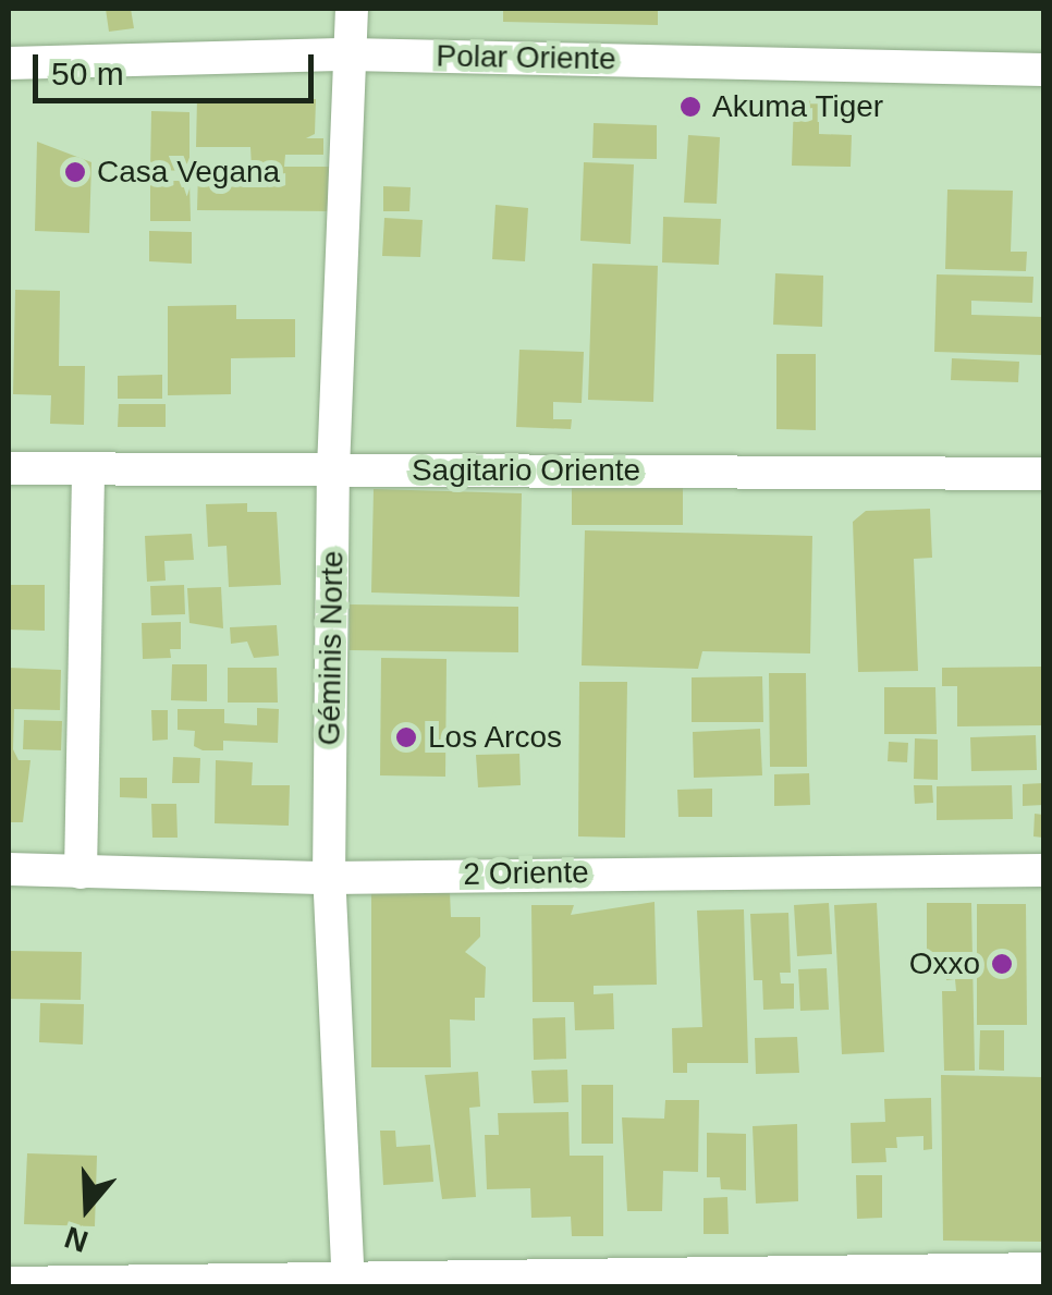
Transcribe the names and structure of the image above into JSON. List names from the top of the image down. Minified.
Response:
{"streets":{"street":["Polar Oriente","Sagitario Oriente","Géminis Norte","2 Oriente"]},"crossings":[["Polar Oriente","Géminis Norte"],["Sagitario Oriente","Géminis Norte"],["Géminis Norte","2 Oriente"]],"places":["Akuma Tiger","Casa Vegana","Los Arcos","Oxxo"],"scale_bar":"50 m","north":"bottom"}
